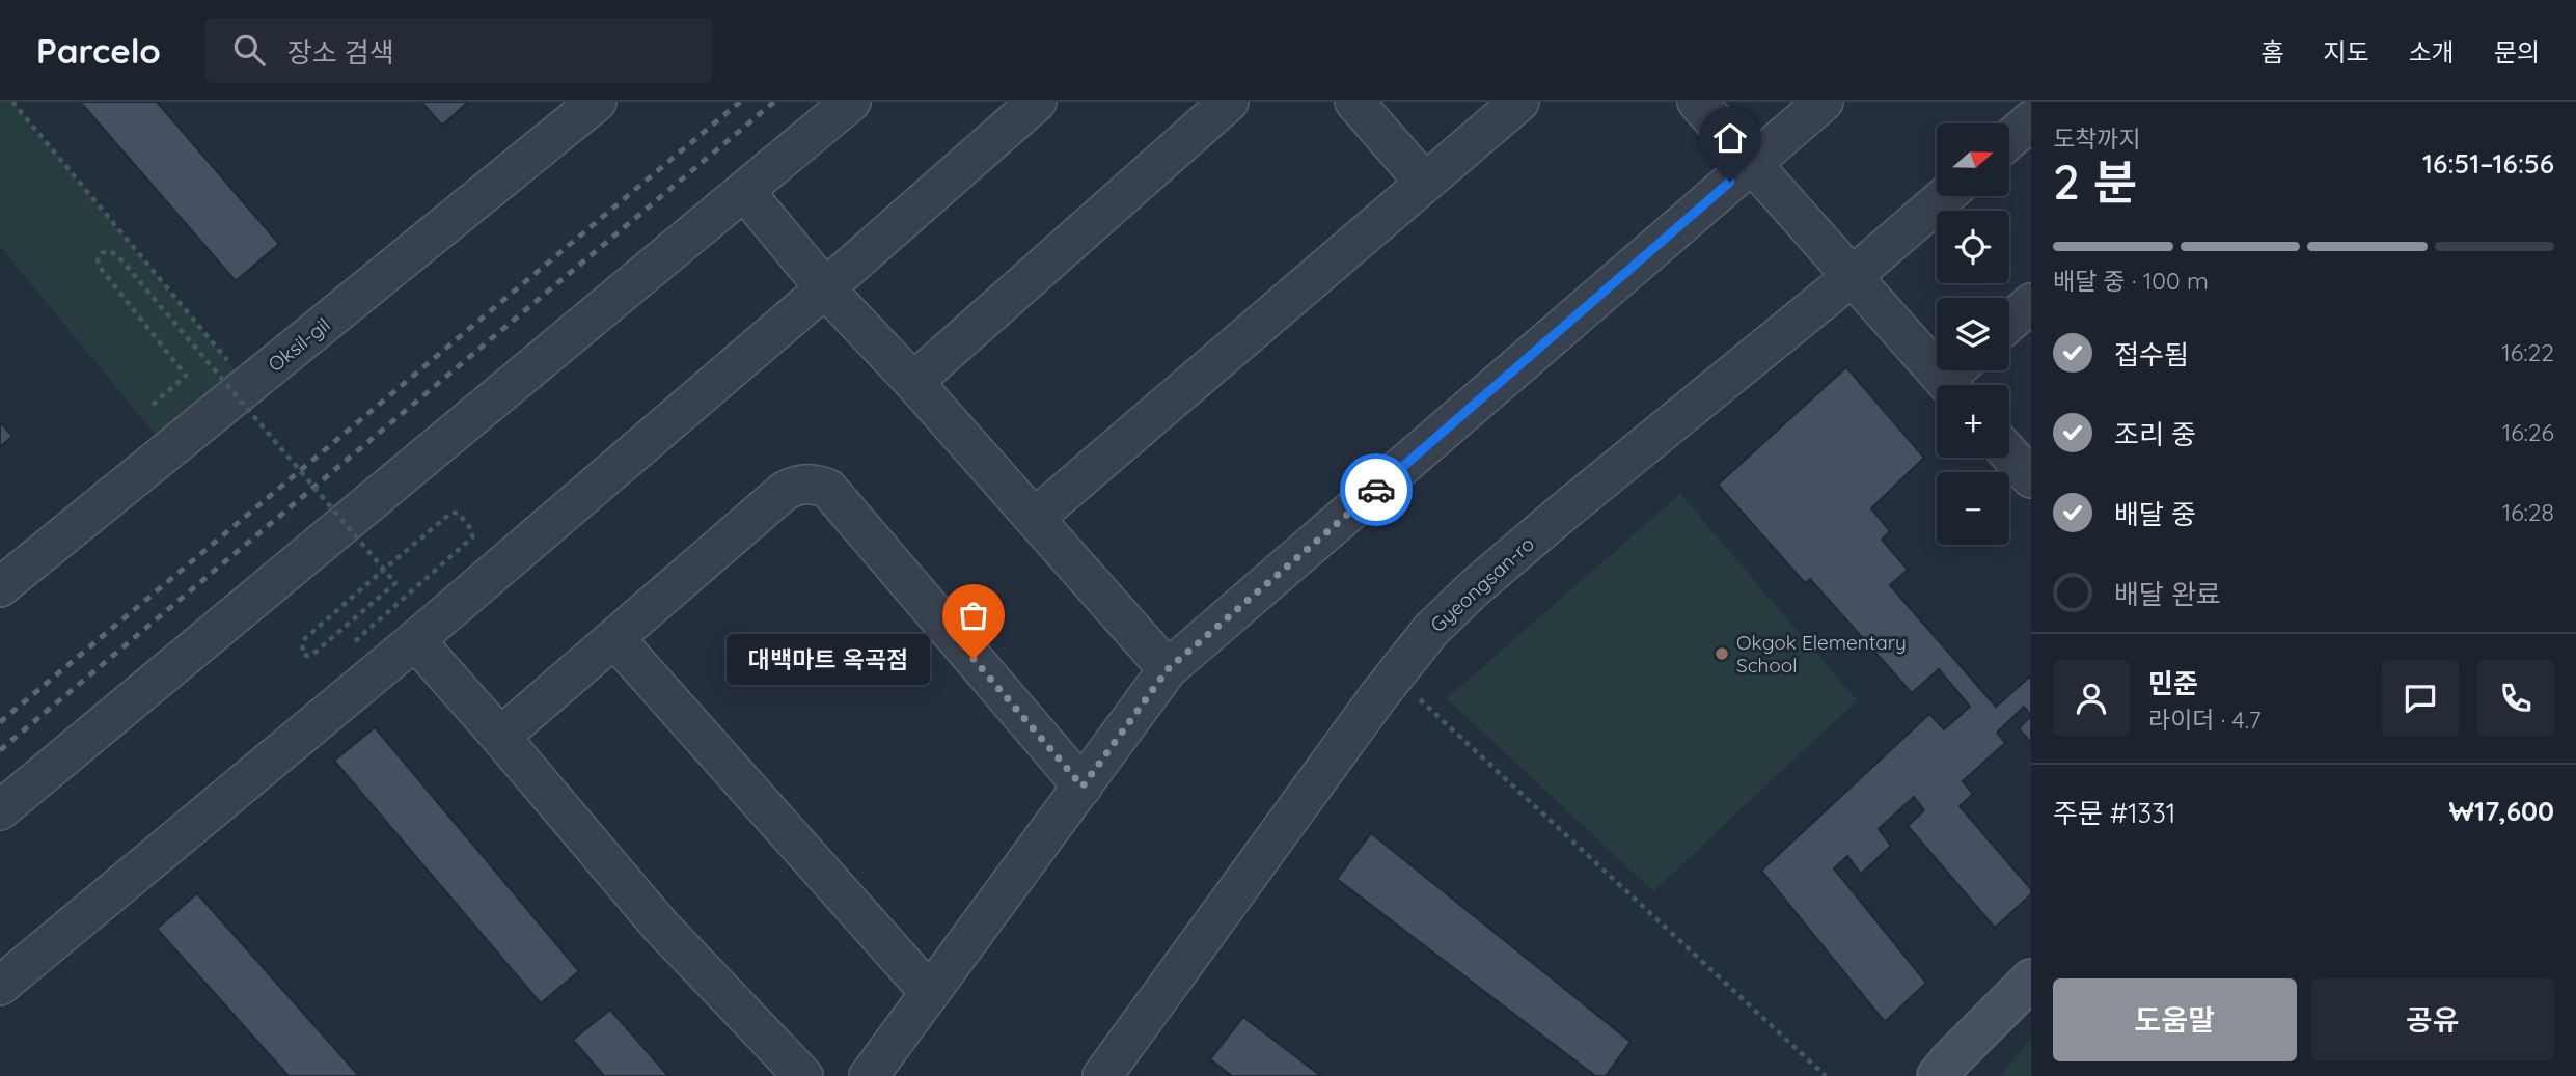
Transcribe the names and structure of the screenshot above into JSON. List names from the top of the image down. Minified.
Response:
{"streets":{"street":["Oksil-gil","Gyeongsan-ro"]},"places":["Okgok Elementary School","대백마트 옥곡점"],"north":"right","page":{"header":"Parcelo","search":"장소 검색","nav":["홈","지도","소개","문의"],"heading":["2 분","도착까지","16:51–16:56"],"panel":["민준","라이더 · 4.7","주문 #1331","₩17,600"],"map_buttons":["+","−"],"bar":"배달 중 · 100 m","list":[["접수됨","16:22"],["조리 중","16:26"],["배달 중","16:28"],"배달 완료"],"bubble":"대백마트 옥곡점","buttons":["도움말","공유"]}}
